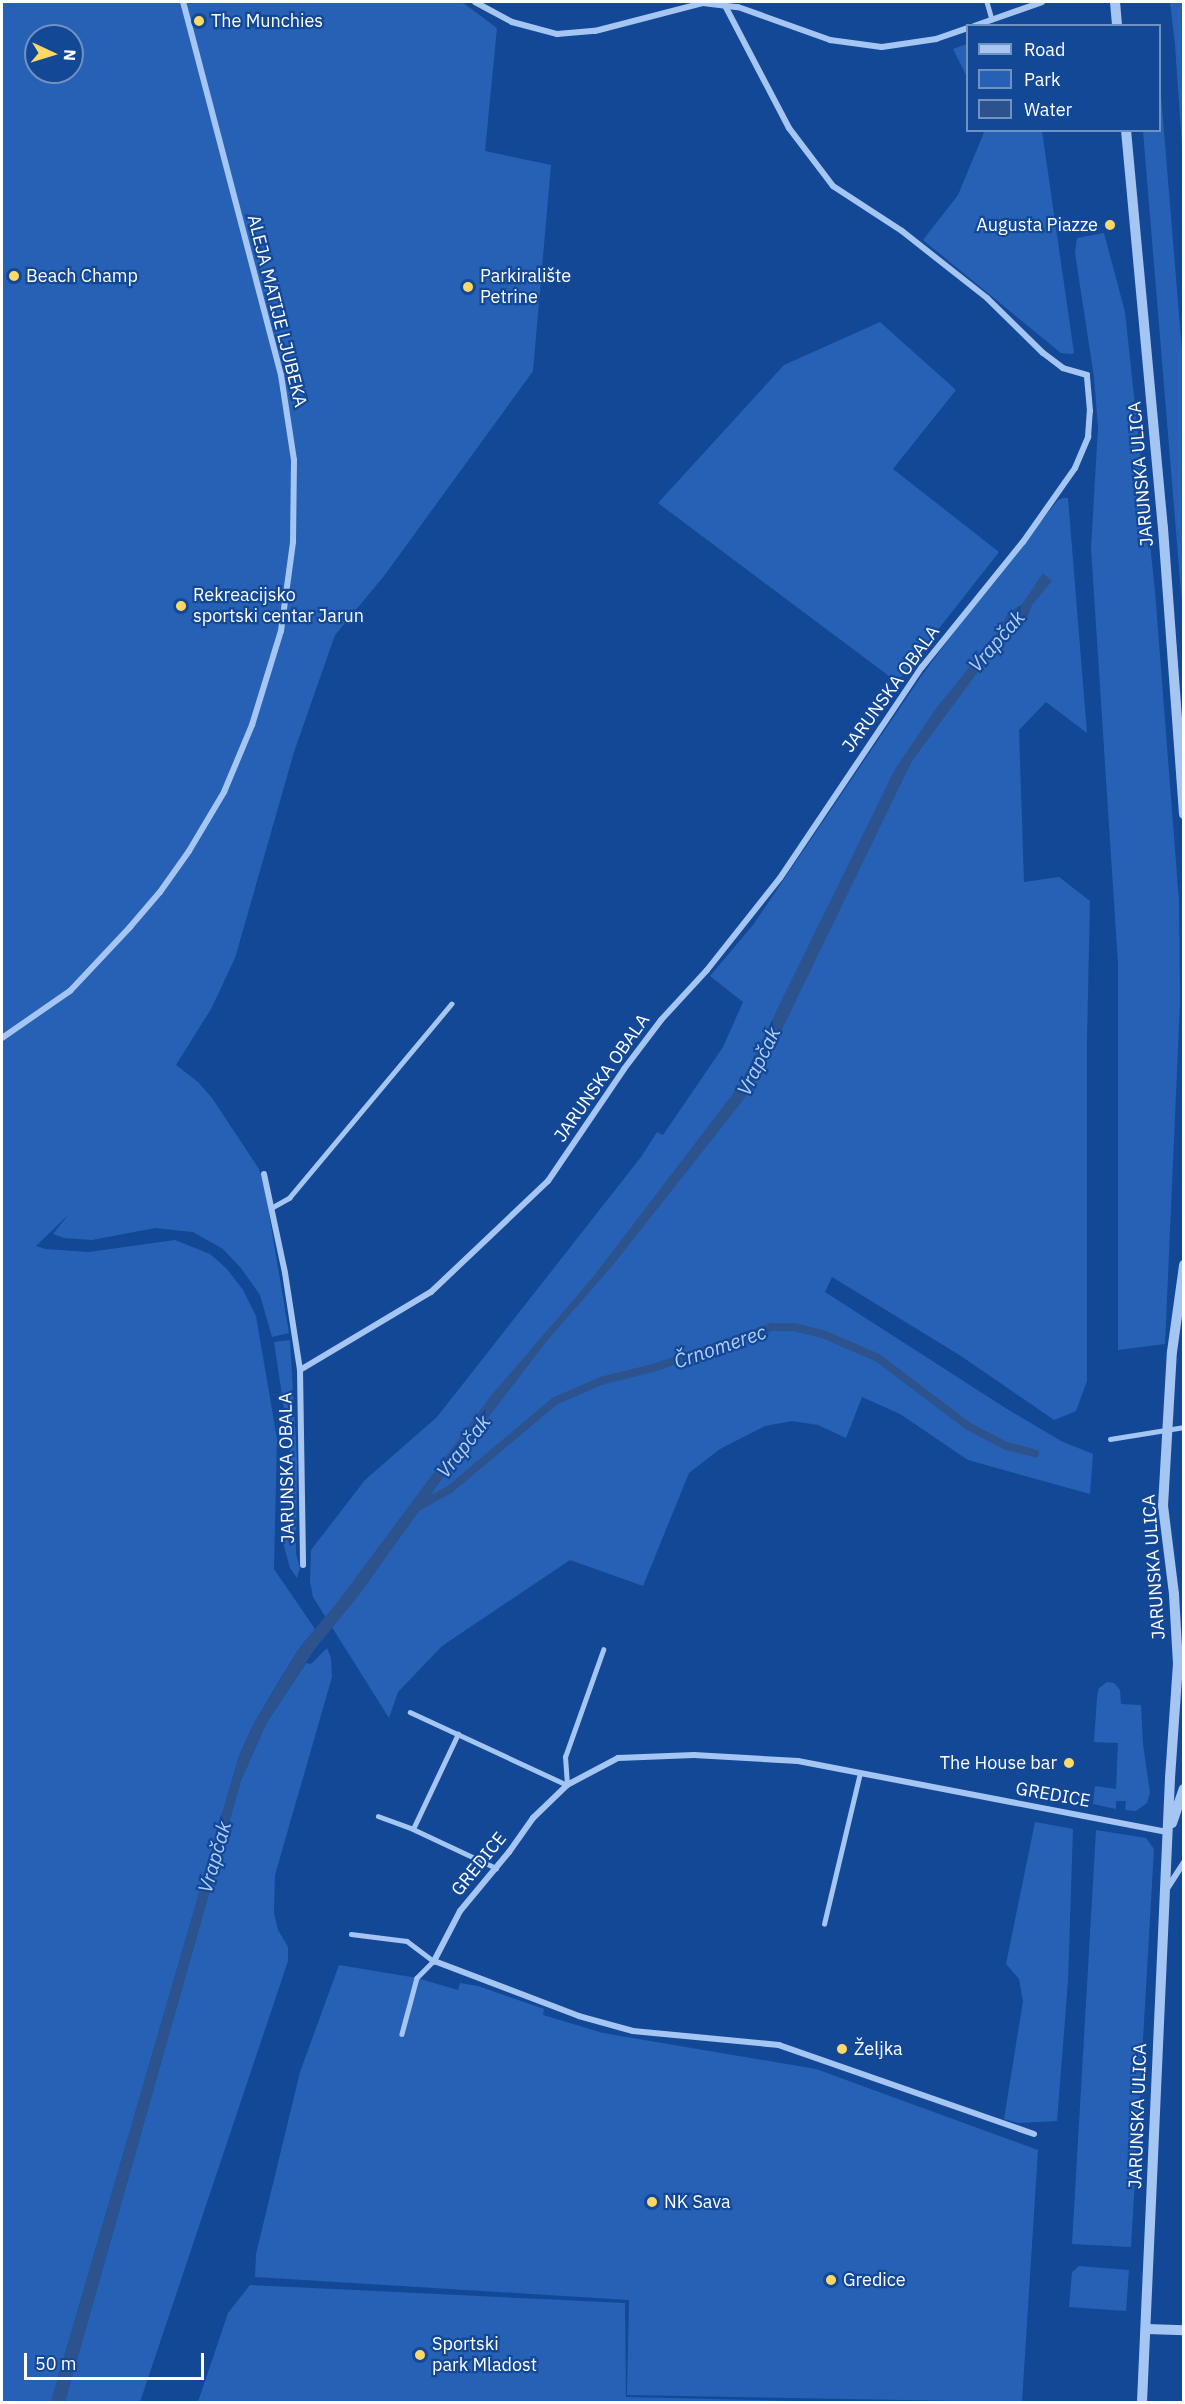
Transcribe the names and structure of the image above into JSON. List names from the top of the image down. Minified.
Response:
{"streets":{"street":["ALEJA MATIJE LJUBEKA","JARUNSKA ULICA","JARUNSKA OBALA","GREDICE"]},"crossings":[["JARUNSKA ULICA","GREDICE"]],"water":["Vrapčak","Črnomerec"],"places":["The Munchies","Augusta Piazze","Beach Champ","Parkiralište Petrine","Rekreacijsko sportski centar Jarun","The House bar","Željka","NK Sava","Gredice","Sportski park Mladost"],"legend":["Road","Park","Water"],"scale_bar":"50 m","north":"right"}
